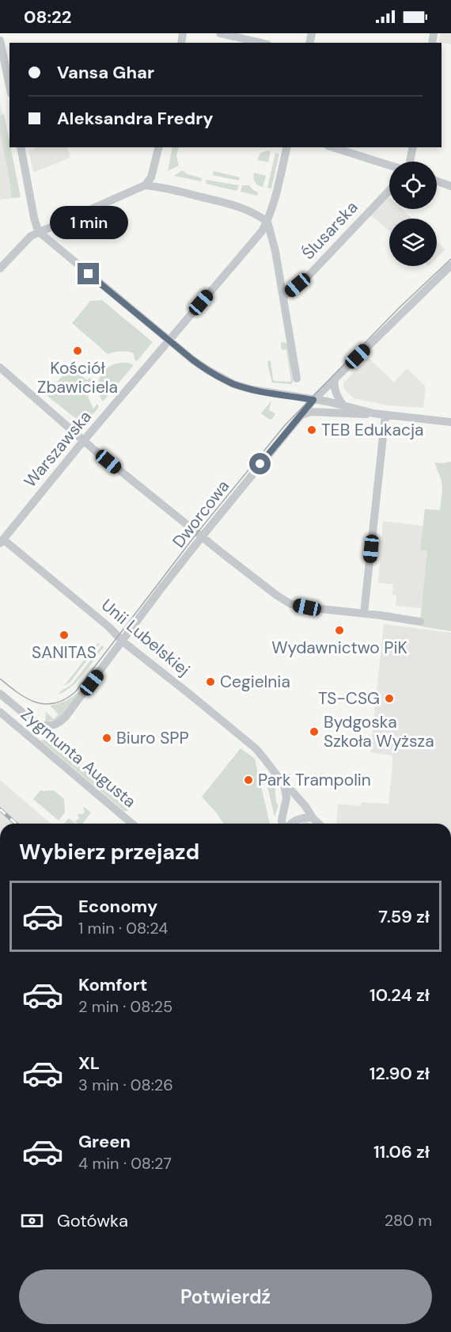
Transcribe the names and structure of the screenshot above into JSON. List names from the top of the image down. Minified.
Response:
{"streets":{"street":["Ślusarska","Warszawska","Dworcowa","Unii Lubelskiej","Zygmunta Augusta"]},"crossings":[["Warszawska","Unii Lubelskiej"],["Dworcowa","Unii Lubelskiej"]],"places":["Kościół Zbawiciela","TEB Edukacja","Wydawnictwo PiK","SANITAS","Cegielnia","TS-CSG","Bydgoska Szkoła Wyższa","Biuro SPP","Park Trampolin"],"page":{"status":"08:22","banner":["Vansa Ghar","Aleksandra Fredry"],"bubble":"1 min","heading":"Wybierz przejazd","list":[{"name":"Economy","note":"1 min · 08:24","value":"7.59 zł"},{"name":"Komfort","note":"2 min · 08:25","value":"10.24 zł"},{"name":"XL","note":"3 min · 08:26","value":"12.90 zł"},{"name":"Green","note":"4 min · 08:27","value":"11.06 zł"}],"pay":["Gotówka","280 m"],"buttons":"Potwierdź"}}
